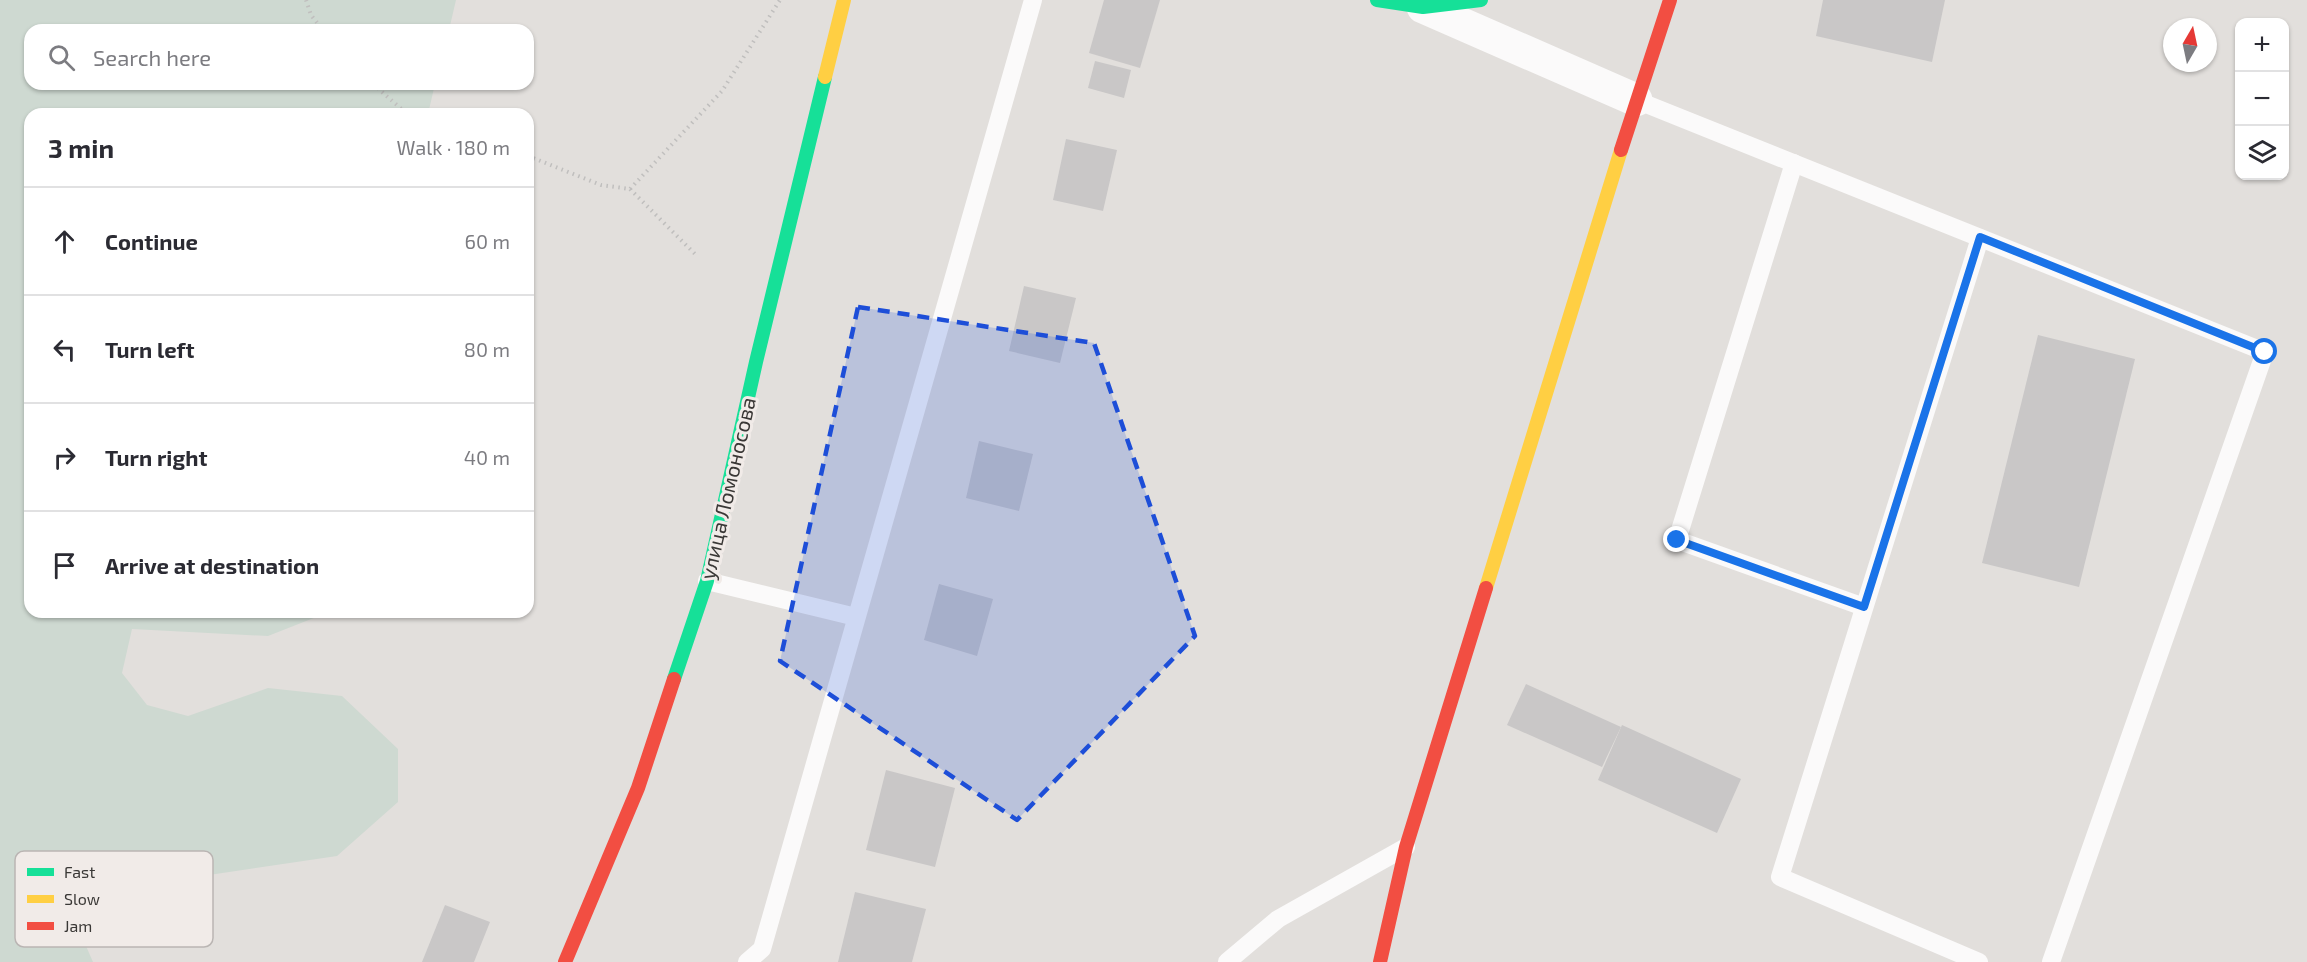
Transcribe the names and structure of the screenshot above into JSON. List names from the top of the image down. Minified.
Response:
{"streets":{"main road":["улица Ломоносова"]},"legend":["Fast","Slow","Jam"],"north":"top","page":{"map_buttons":["+","−"],"search":"Search here","heading":["3 min","Walk · 180 m"],"list":[["Continue","60 m"],["Turn left","80 m"],["Turn right","40 m"],"Arrive at destination"]}}
